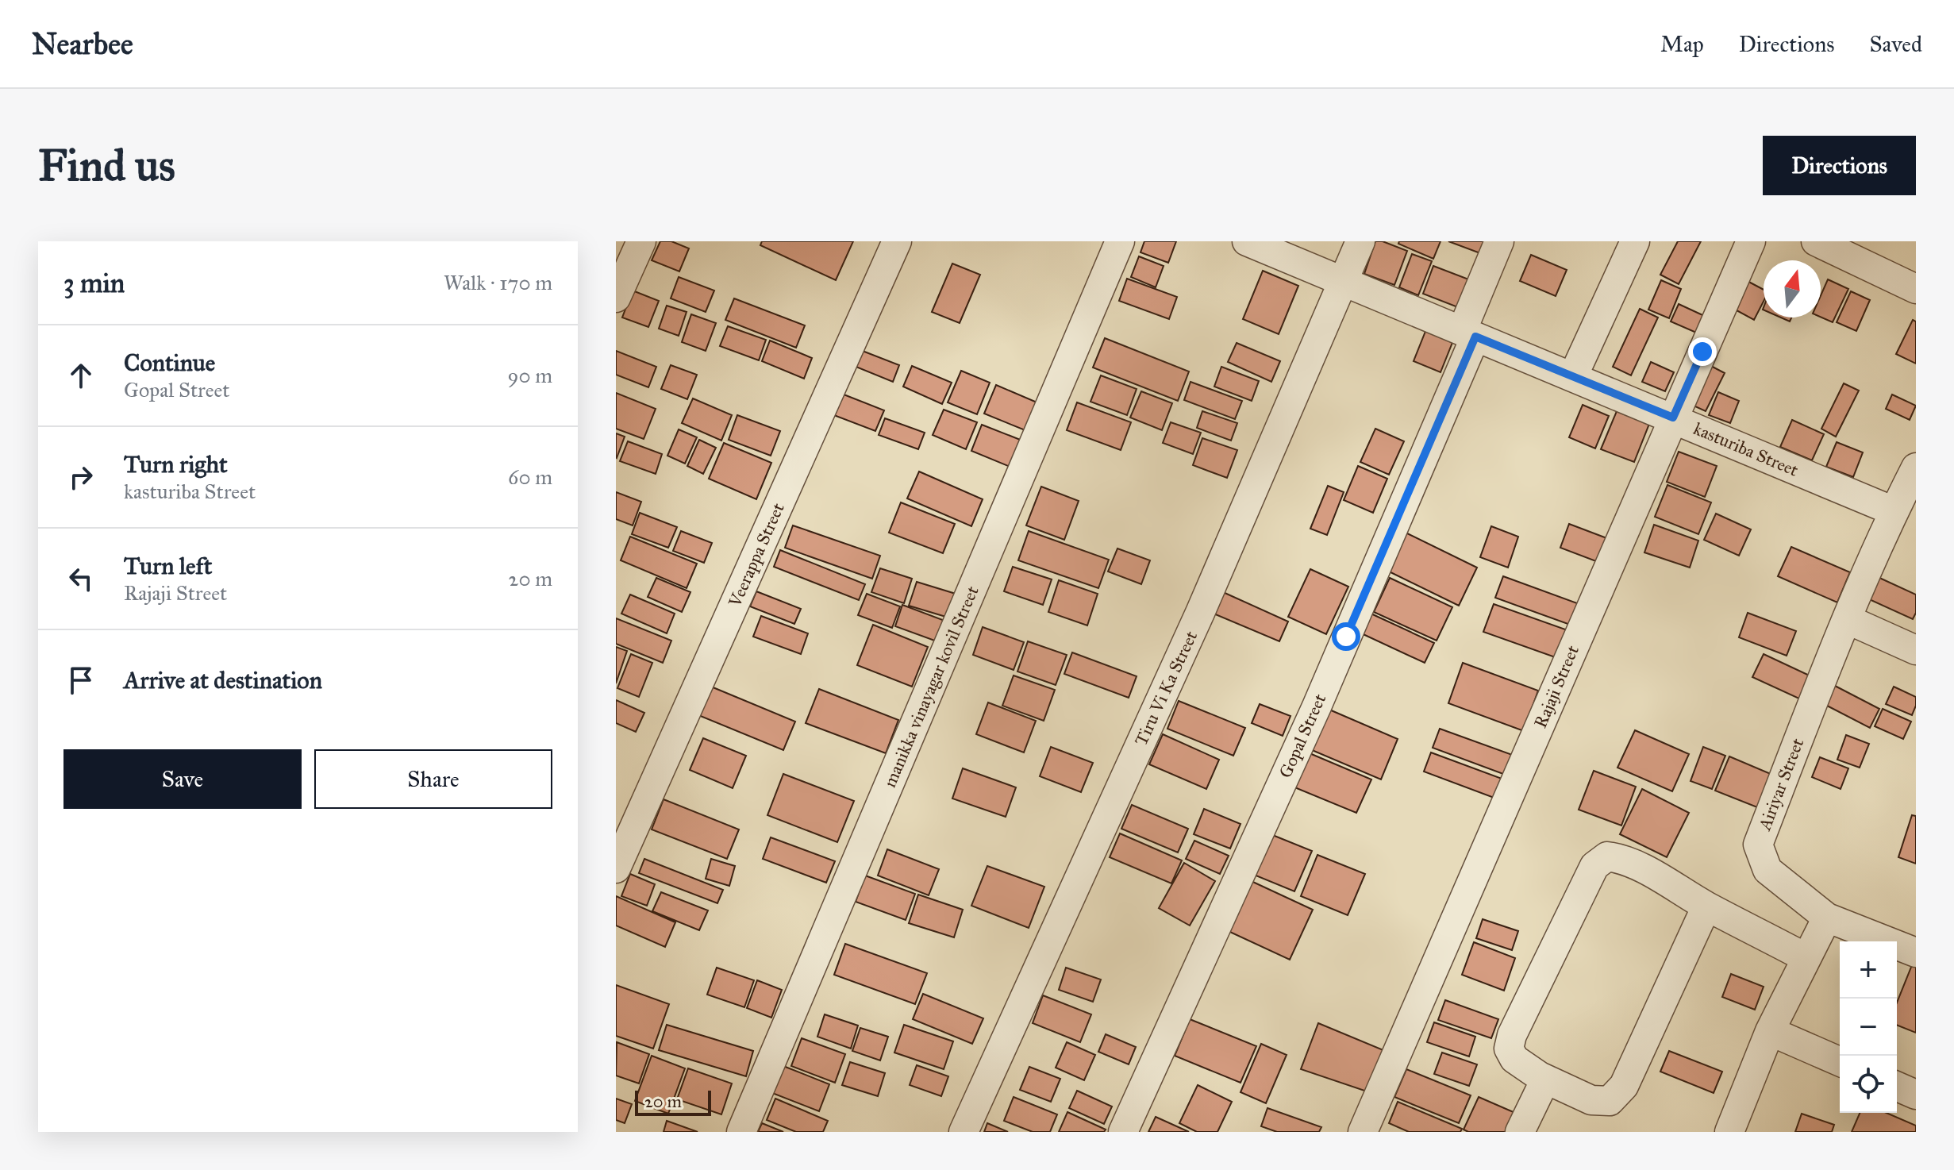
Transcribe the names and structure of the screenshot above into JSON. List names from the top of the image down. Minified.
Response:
{"streets":{"street":["kasturiba Street","Veerappa Street","manikka vinayagar kovil Street","Rajaji Street","Tiru Vi Ka Street","Gopal Street","Airiyar Street"]},"crossings":[["kasturiba Street","Rajaji Street"],["kasturiba Street","Tiru Vi Ka Street"],["kasturiba Street","Gopal Street"],["kasturiba Street","Airiyar Street"]],"scale_bar":"20 m","north":"top","page":{"header":"Nearbee","nav":["Map","Directions","Saved"],"buttons":["Directions",["Save","Share"]],"title":"Find us","heading":["3 min","Walk · 170 m"],"list":[["Continue","Gopal Street","90 m"],["Turn right","kasturiba Street","60 m"],["Turn left","Rajaji Street","20 m"],"Arrive at destination"],"map_buttons":["+","−"],"scale":"20 m"}}
